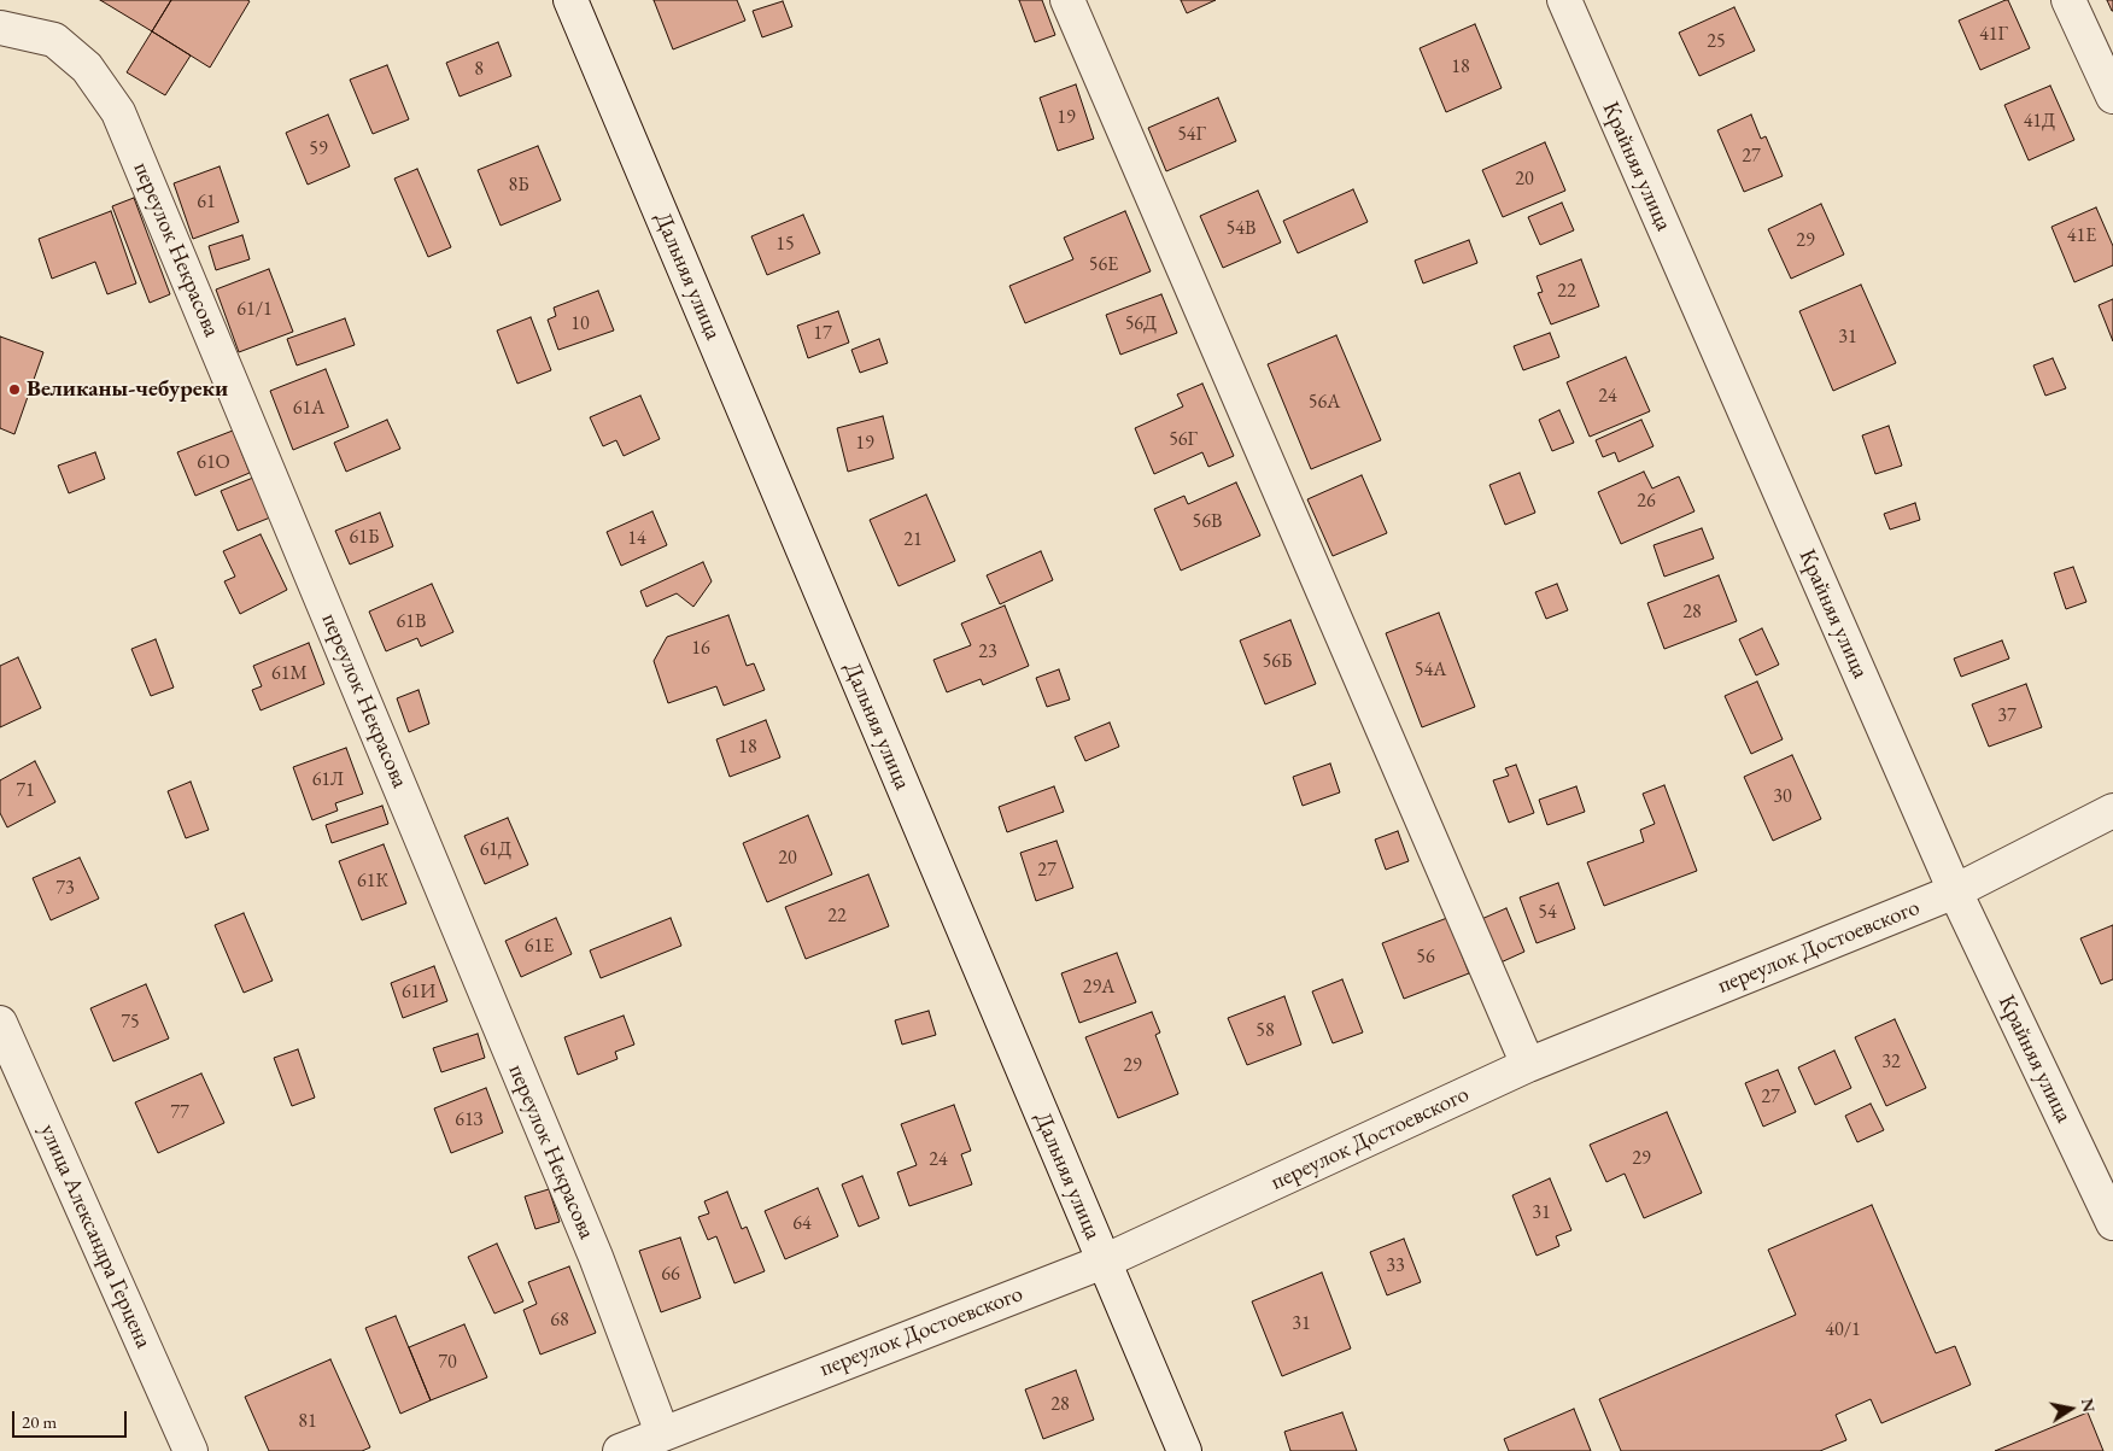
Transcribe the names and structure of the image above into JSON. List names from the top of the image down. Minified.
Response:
{"streets":{"street":["Крайняя улица","переулок Некрасова","Дальняя улица","переулок Достоевского","улица Александра Герцена"]},"crossings":[["Крайняя улица","переулок Достоевского"],["переулок Некрасова","переулок Достоевского"],["Дальняя улица","переулок Достоевского"]],"places":["Великаны-чебуреки"],"house_numbers":["41Г","25","18","8","19","41Д","54Г","59","27","20","8Б","61","54В","41Е","29","15","56Е","22","61/1","10","56Д","17","31","24","56А","61А","56Г","19","61О","26","56В","61Б","14","21","28","61В","16","23","56Б","54А","61М","37","18","61Л","71","30","61Д","20","27","61К","73","54","22","61Е","56","29А","61И","75","58","32","29","27","77","61З","29","24","31","64","33","66","68","31","40/1","70","28","81"],"scale_bar":"20 m","north":"right"}
